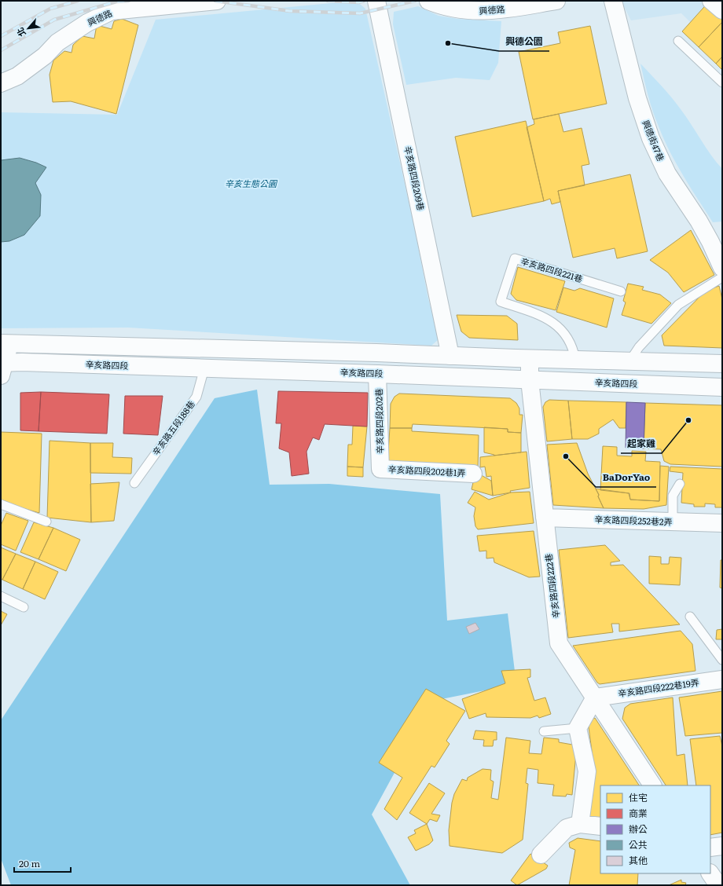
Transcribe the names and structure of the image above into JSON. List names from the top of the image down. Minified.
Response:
{"streets":{"street":["興德路","興德街47巷","辛亥路四段209巷","辛亥路四段","辛亥路四段202巷","辛亥路四段202巷1弄","辛亥路四段252巷2弄","辛亥路四段222巷","辛亥路四段222巷19弄"],"lane":["辛亥路四段221巷","辛亥路五段188巷"]},"crossings":[["辛亥路四段","辛亥路四段202巷"],["辛亥路四段","辛亥路五段188巷"],["辛亥路四段","辛亥路四段222巷"],["辛亥路四段202巷","辛亥路四段202巷1弄"],["辛亥路四段252巷2弄","辛亥路四段222巷"],["辛亥路四段222巷","辛亥路四段222巷19弄"]],"parks":["辛亥生態公園"],"places":["興德公園","起家雞","BaDorYao"],"legend":["住宅","商業","辦公","公共","其他"],"scale_bar":"20 m","north":"bottom left"}
